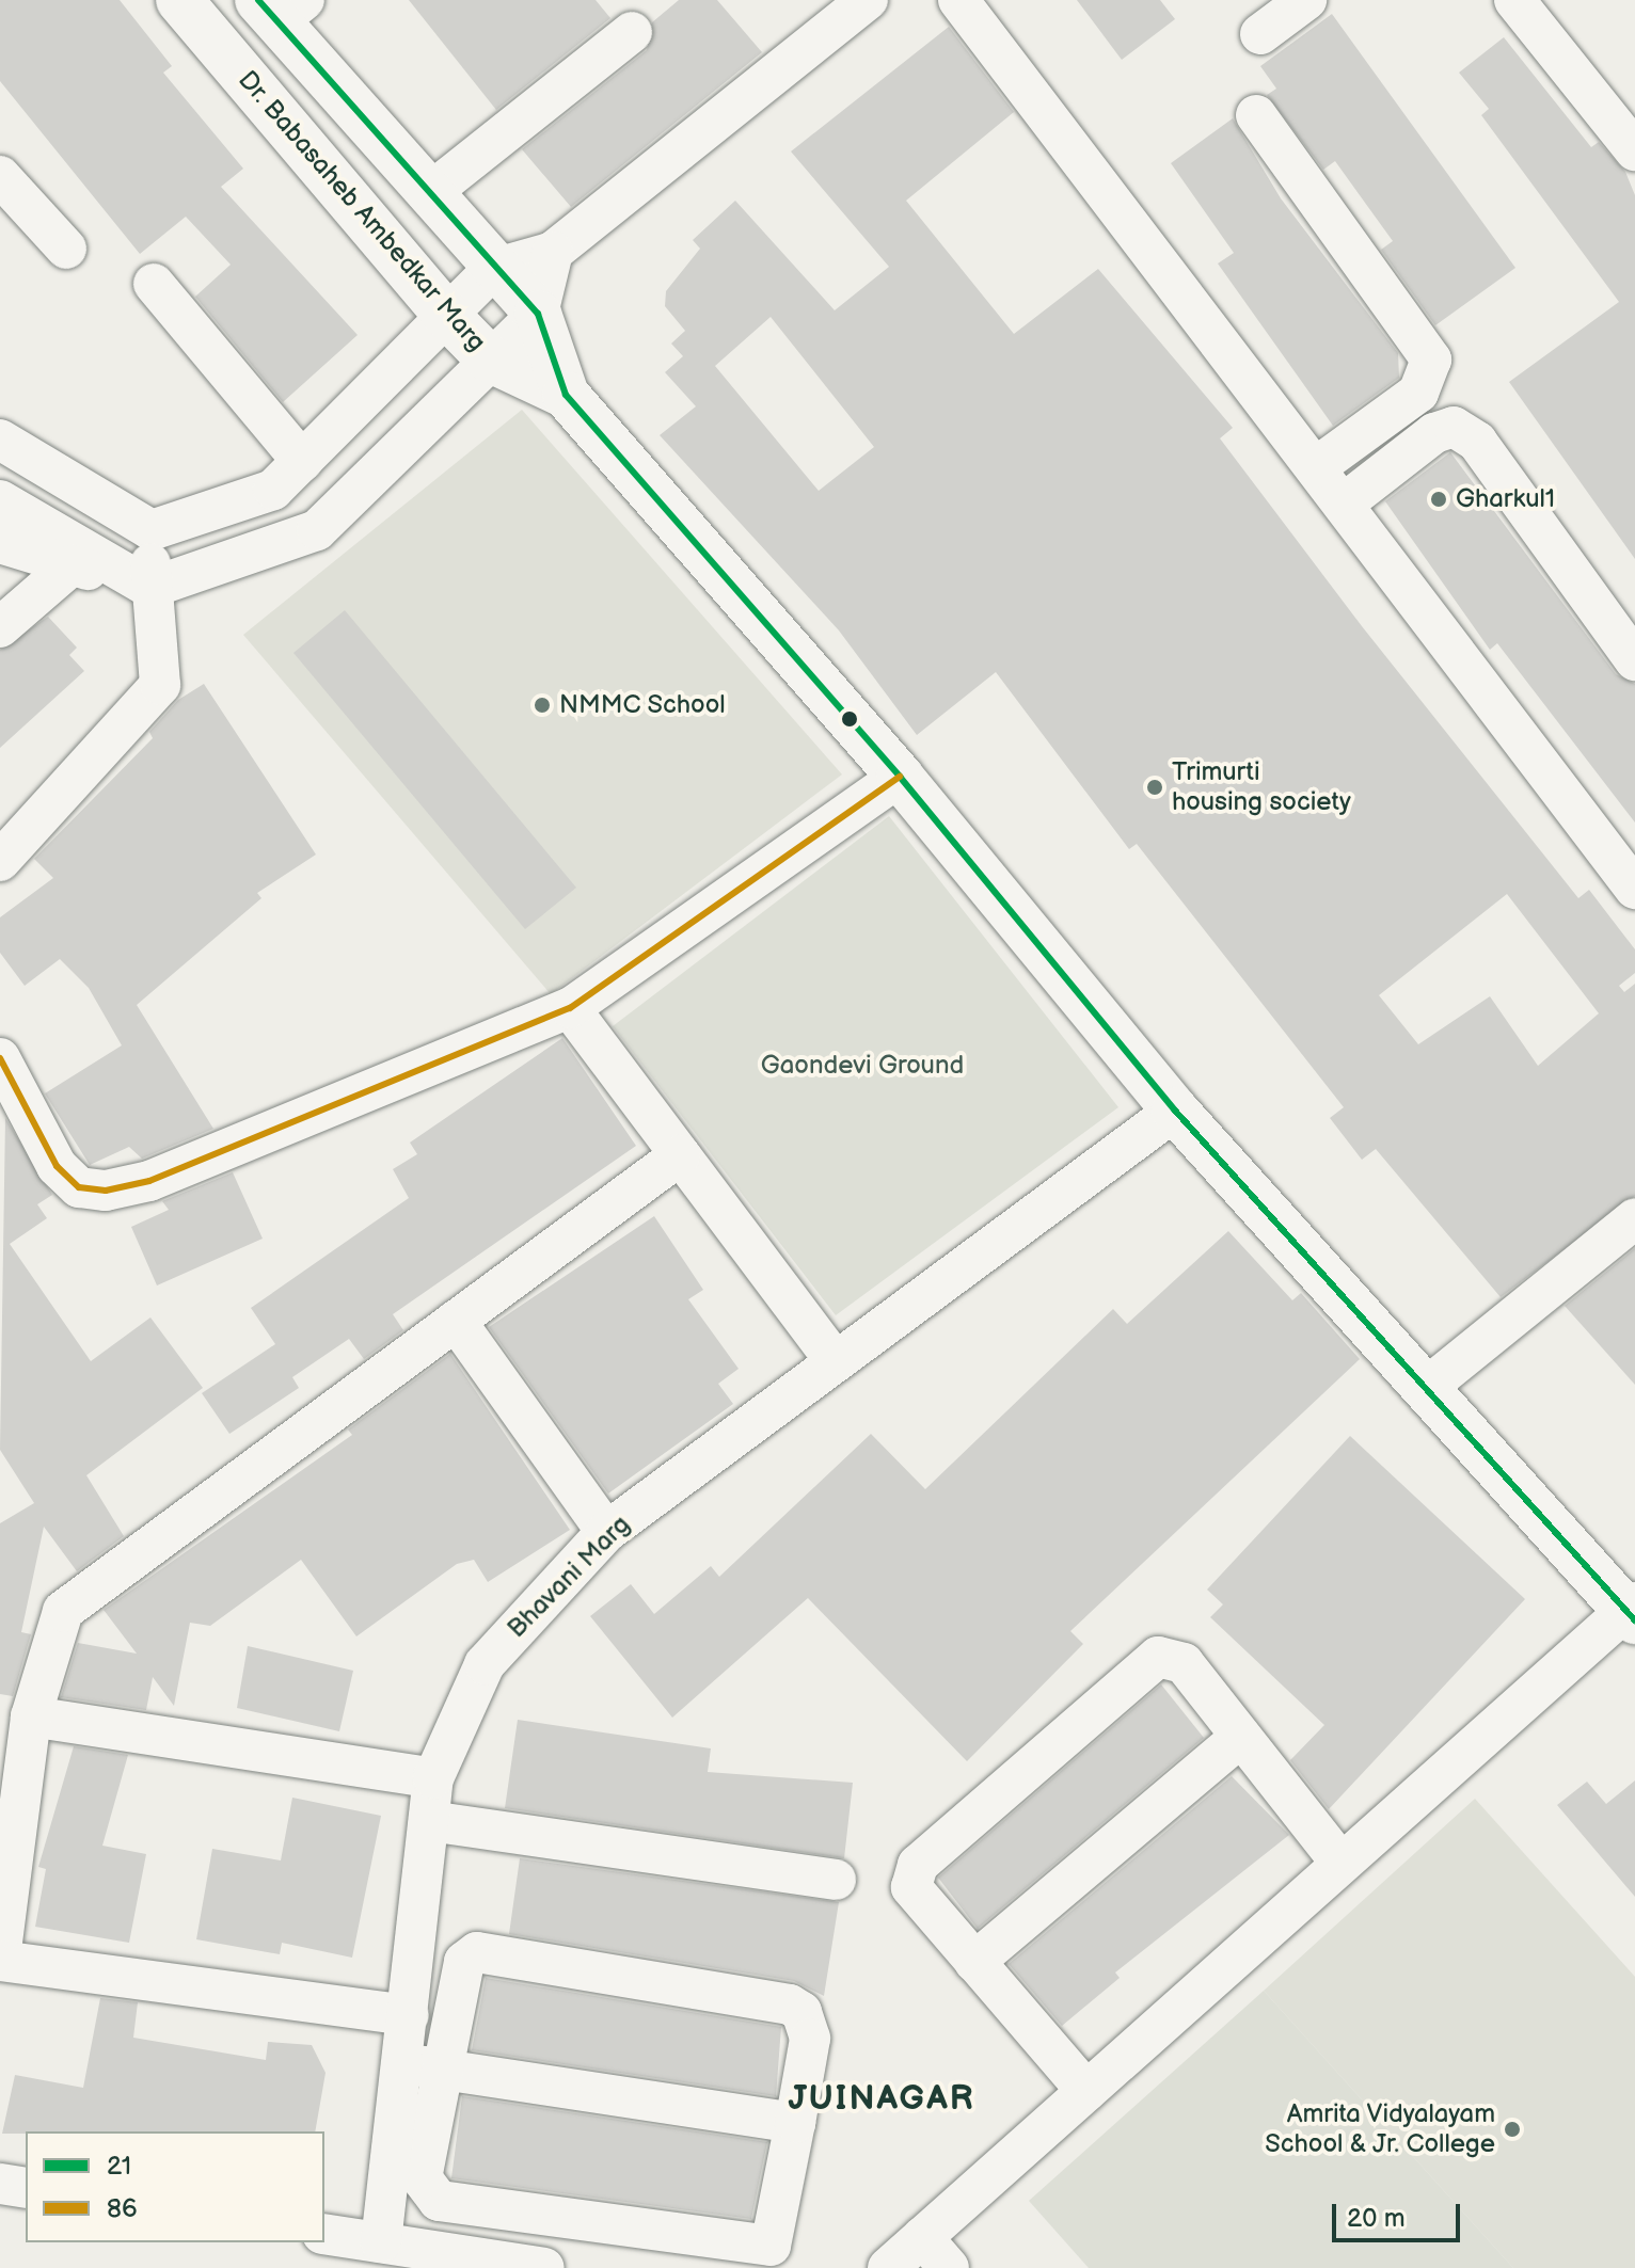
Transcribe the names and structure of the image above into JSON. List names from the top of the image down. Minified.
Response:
{"streets":{"main road":["Dr. Babasaheb Ambedkar Marg"],"street":["Bhavani Marg"]},"crossings":[["Dr. Babasaheb Ambedkar Marg","Bhavani Marg"]],"districts":["JUINAGAR"],"parks":["Gaondevi Ground"],"places":["Gharkul1","NMMC School","Trimurti housing society","Amrita Vidyalayam School & Jr. College"],"lines":["transit line 21","transit line 86"],"legend":["21","86"],"scale_bar":"20 m"}
